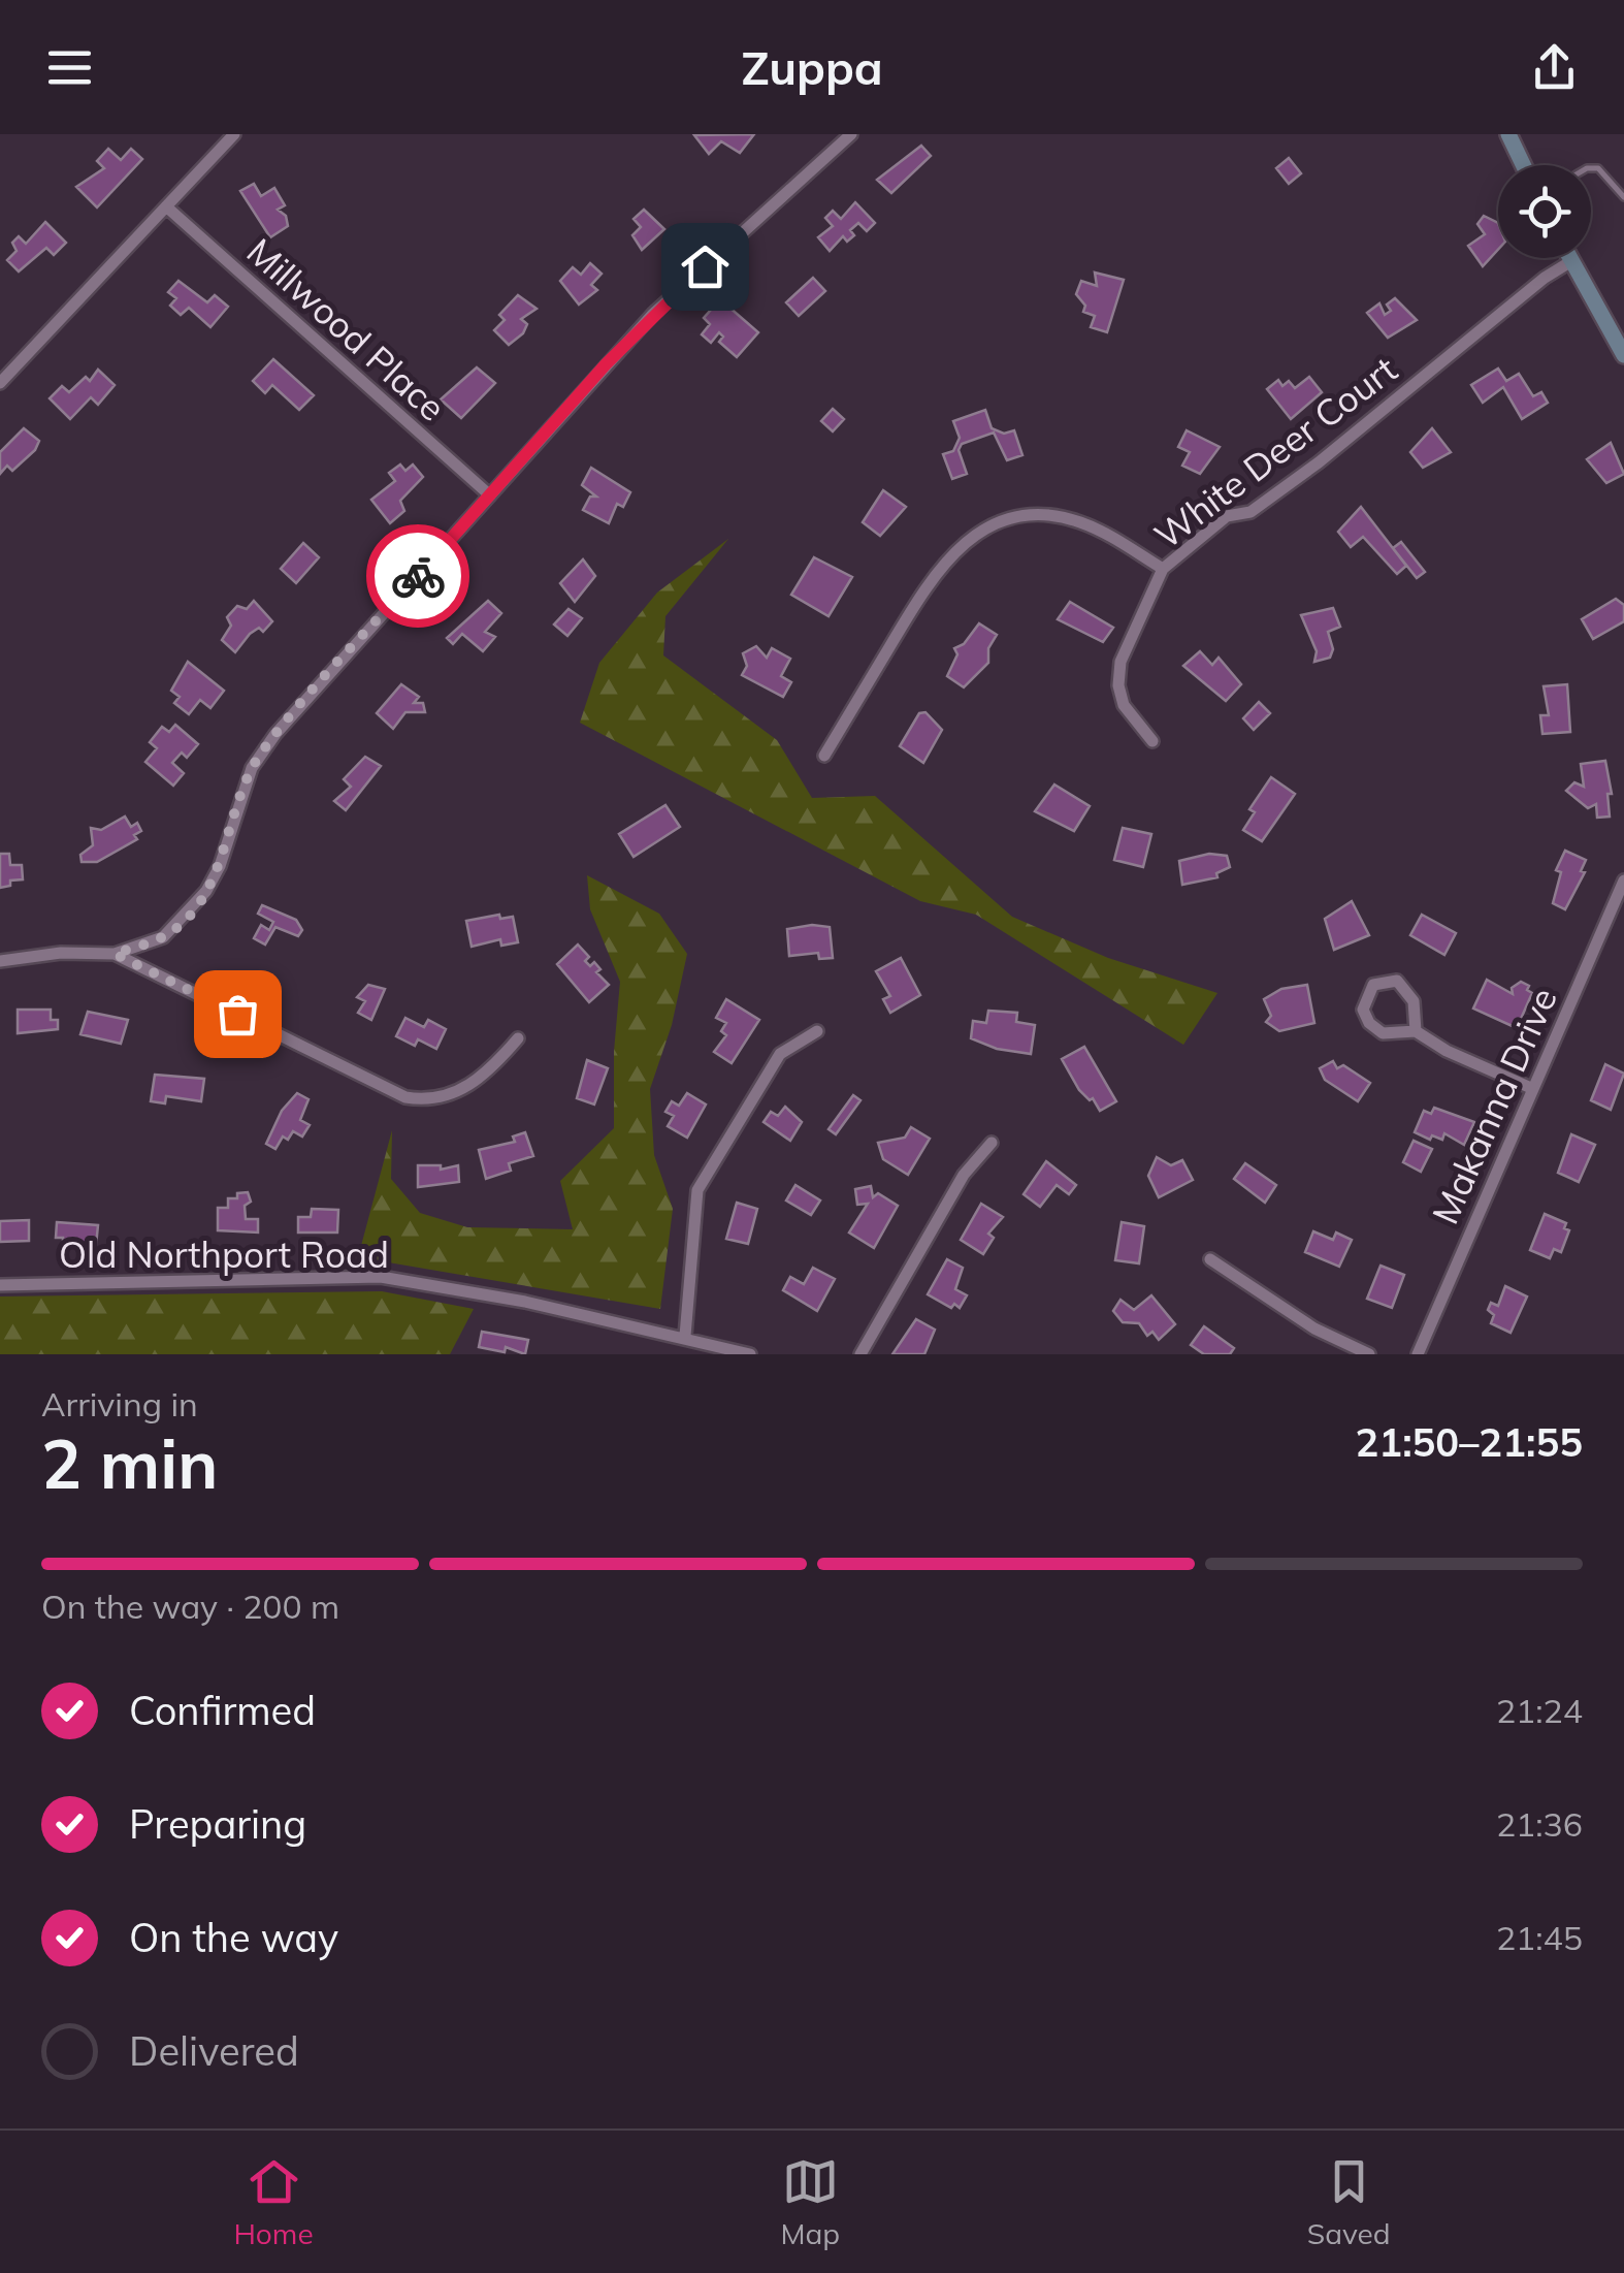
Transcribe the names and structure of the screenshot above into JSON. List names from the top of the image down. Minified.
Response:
{"streets":{"street":["Millwood Place","White Deer Court","Makanna Drive","Old Northport Road"]},"page":{"header":"Zuppa","heading":["2 min","Arriving in","21:50–21:55"],"bar":"On the way · 200 m","list":[["Confirmed","21:24"],["Preparing","21:36"],["On the way","21:45"],"Delivered"],"tabs":["Home","Map","Saved"]}}
